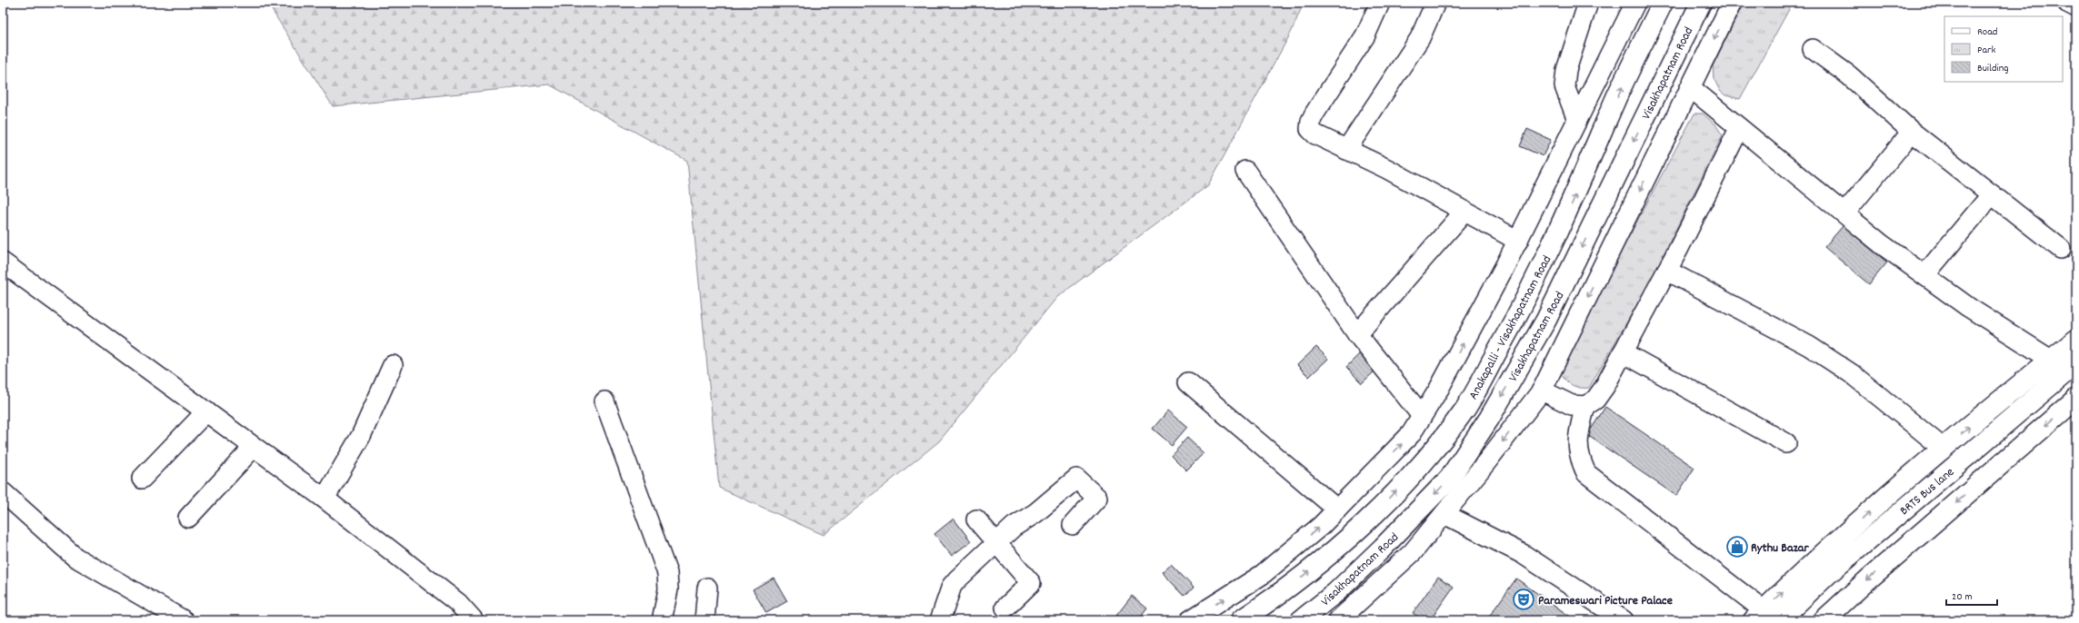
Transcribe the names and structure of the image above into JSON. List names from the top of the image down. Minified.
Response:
{"streets":{"main road":["Visakhapatnam Road","Anakapalli - Visakhapatnam Road","BRTS Bus lane"]},"one_way":["Visakhapatnam Road","Anakapalli - Visakhapatnam Road"],"places":{"shop":["Rythu Bazar"],"theatre":["Parameswari Picture Palace"]},"legend":["Road","Park","Building"],"scale_bar":"20 m"}
